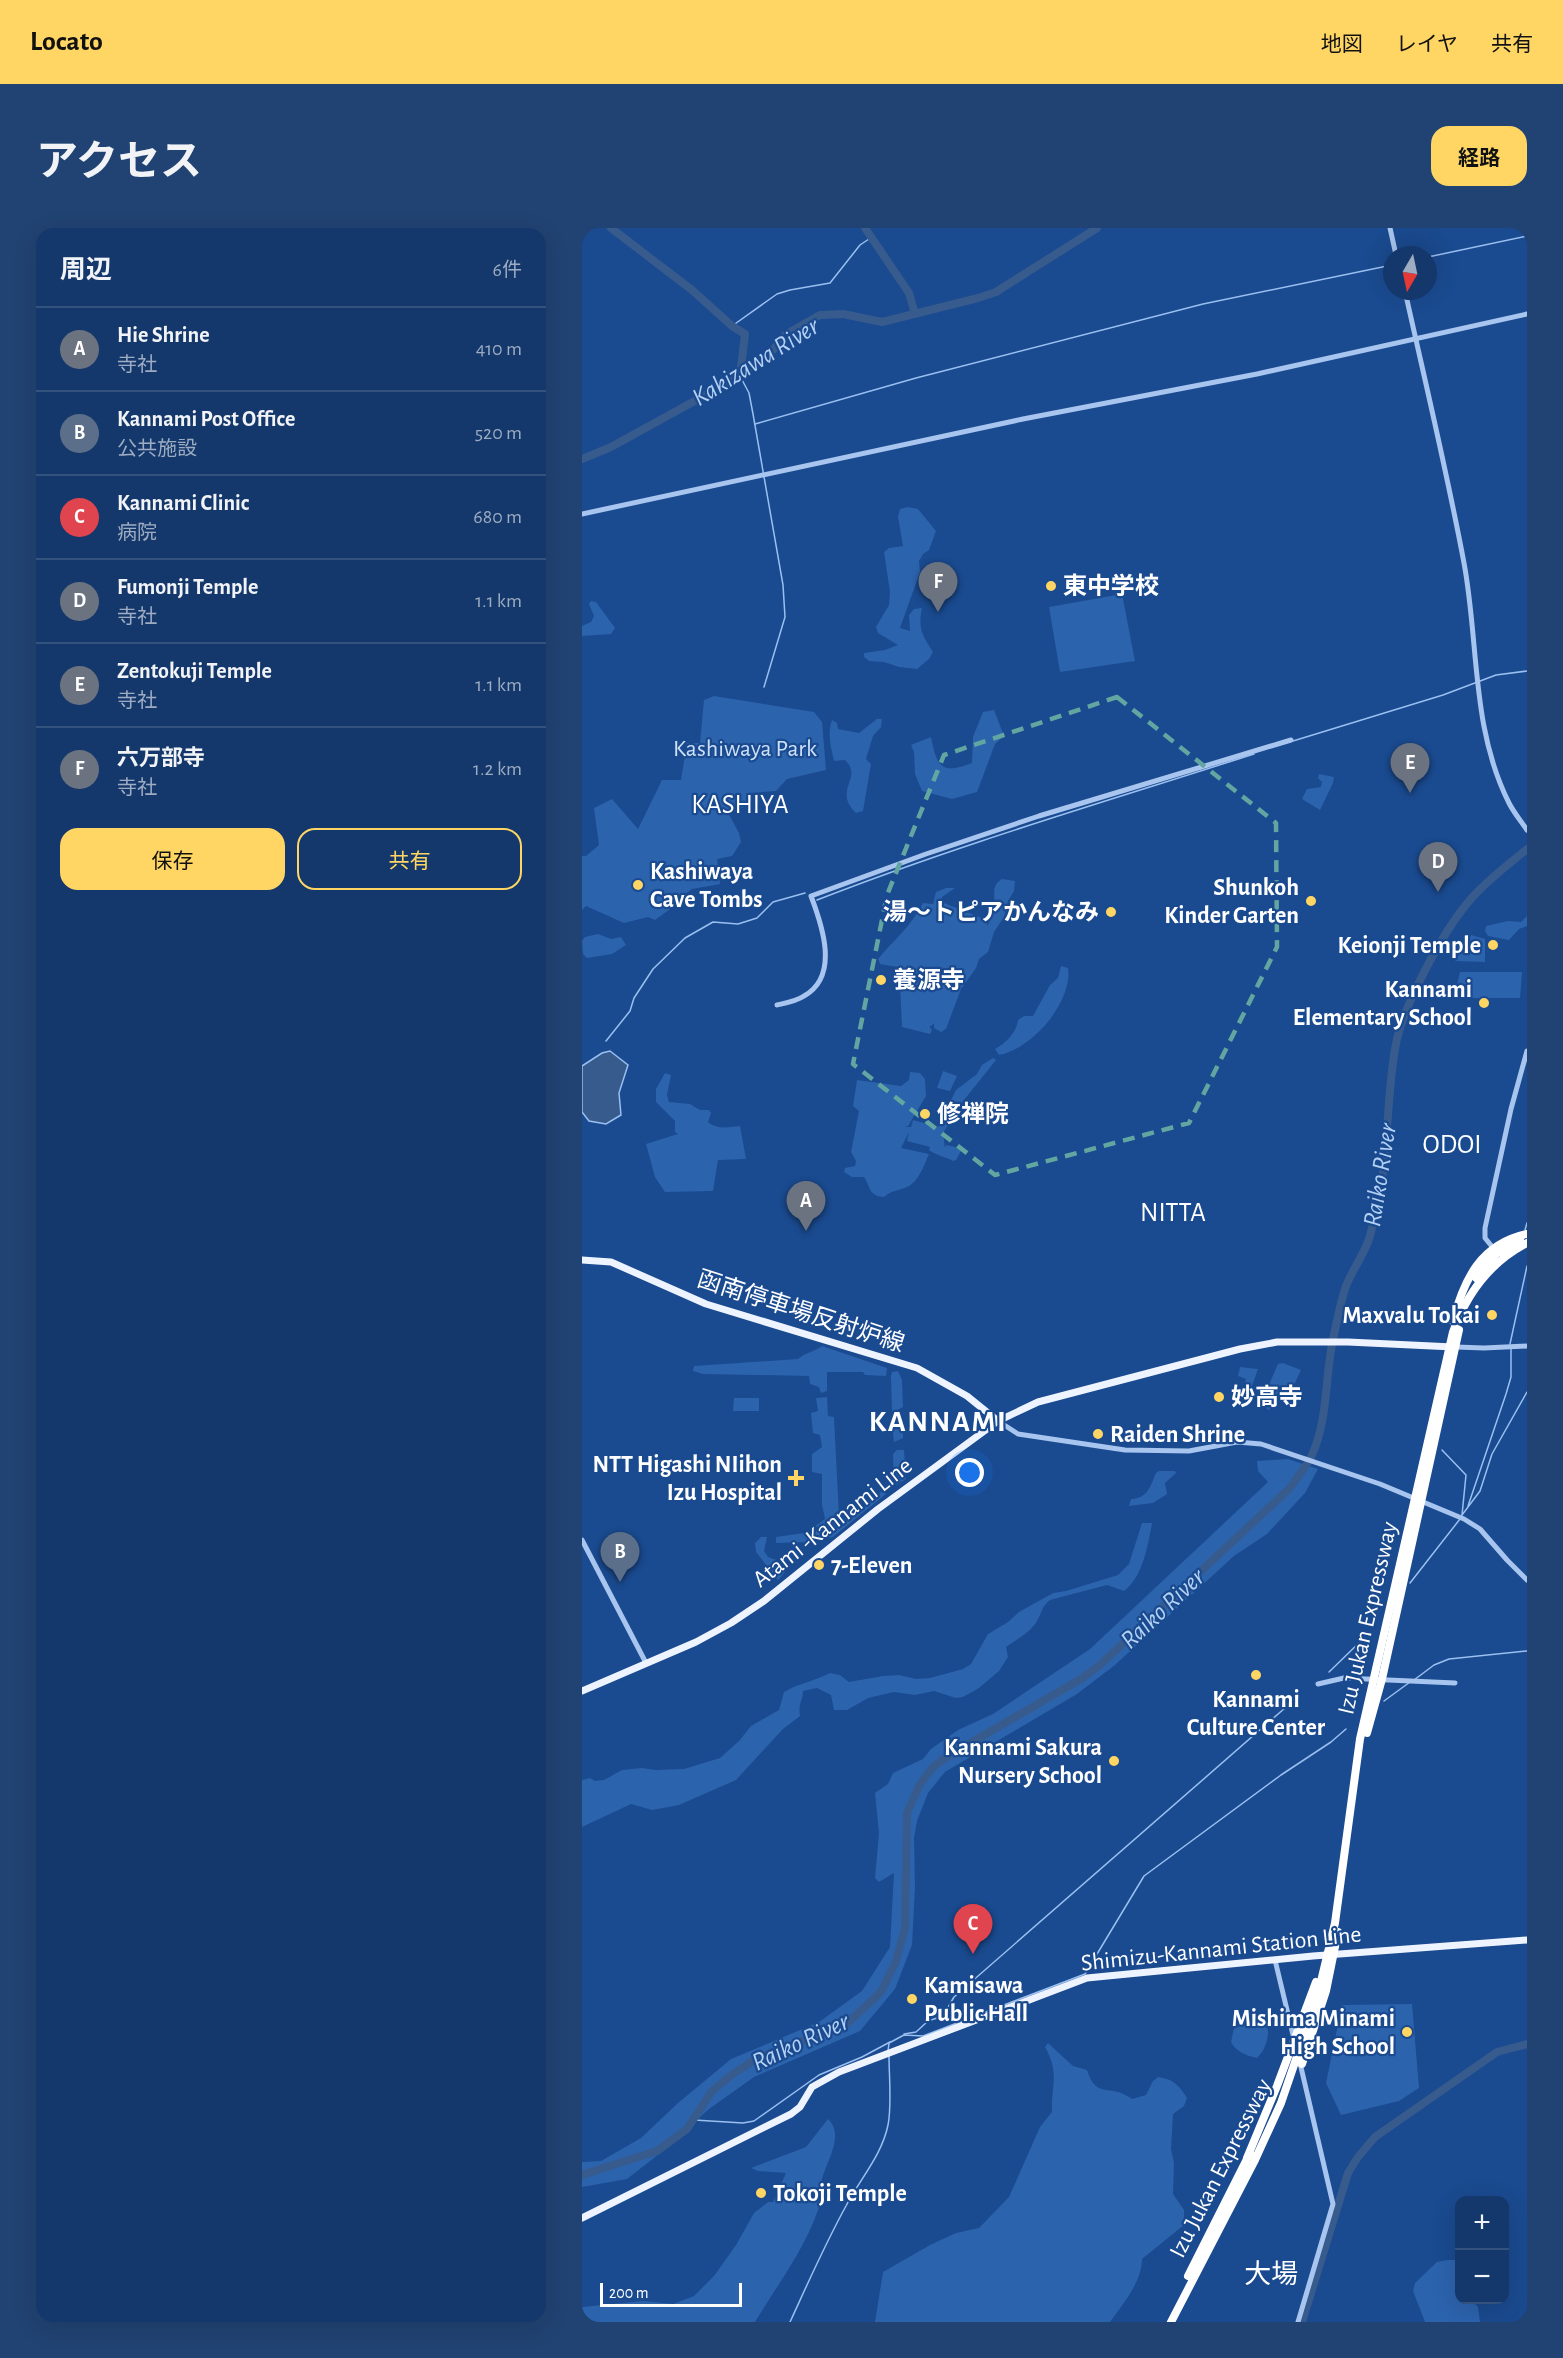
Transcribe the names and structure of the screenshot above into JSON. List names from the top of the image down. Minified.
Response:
{"streets":{"highway":["Izu Jukan Expressway"],"main road":["函南停車場反射炉線","Atami -Kannami Line","Shimizu-Kannami Station Line"]},"crossings":[["函南停車場反射炉線","Atami -Kannami Line"]],"districts":["KASHIYA","ODOI","NITTA","KANNAMI","大場"],"water":["Kakizawa River","Raiko River"],"parks":["Kashiwaya Park"],"places":{"other":["東中学校","Kashiwaya Cave Tombs","Shunkoh Kinder Garten","湯～トピアかんなみ","Keionji Temple","養源寺","Kannami Elementary School","修禅院","Maxvalu Tokai","妙高寺","Raiden Shrine","7-Eleven","Kannami Culture Center","Kannami Sakura Nursery School","Kamisawa Public Hall","Mishima Minami High School","Tokoji Temple"],"health":["NTT Higashi NIihon Izu Hospital"]},"scale_bar":"200 m","north":"bottom","page":{"header":"Locato","nav":["地図","レイヤ","共有"],"title":"アクセス","buttons":["経路",["保存","共有"]],"heading":["周辺","6件"],"list":[{"mark":"A","name":"Hie Shrine","note":"寺社","value":"410 m"},{"mark":"B","name":"Kannami Post Office","note":"公共施設","value":"520 m"},{"mark":"C","name":"Kannami Clinic","note":"病院","value":"680 m"},{"mark":"D","name":"Fumonji Temple","note":"寺社","value":"1.1 km"},{"mark":"E","name":"Zentokuji Temple","note":"寺社","value":"1.1 km"},{"mark":"F","name":"六万部寺","note":"寺社","value":"1.2 km"}],"pins":["F","E","D","A","B","C"],"map_buttons":["+","−"],"scale":"200 m"}}
